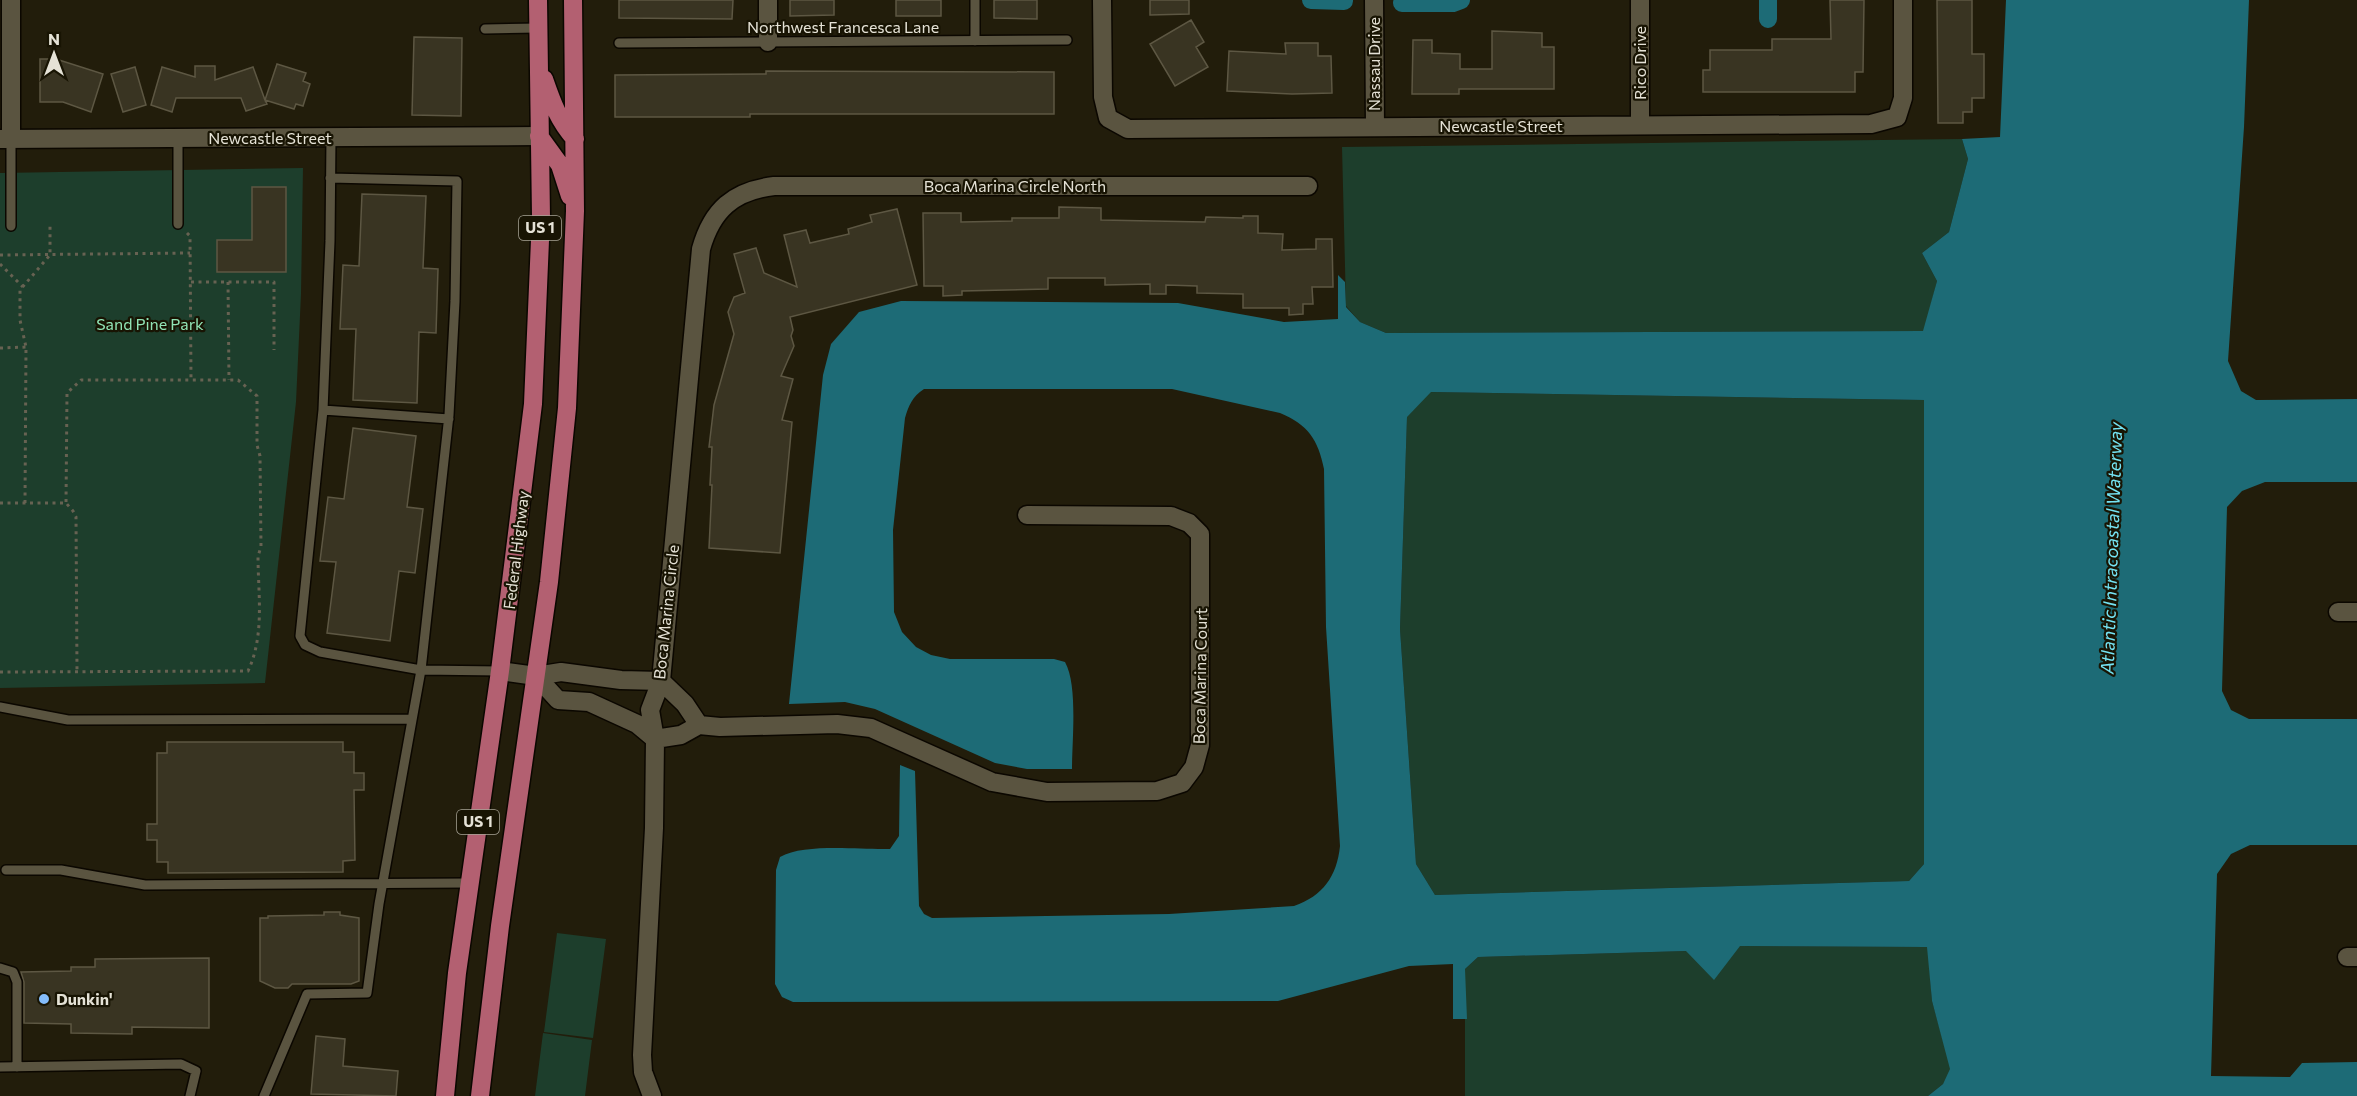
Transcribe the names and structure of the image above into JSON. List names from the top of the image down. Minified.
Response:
{"streets":{"main road":["US 1","Federal Highway"],"street":["Rico Drive","Nassau Drive","Newcastle Street","Boca Marina Circle North","Boca Marina Circle","Boca Marina Court"],"lane":["Northwest Francesca Lane"]},"crossings":[["Rico Drive","Newcastle Street"],["Nassau Drive","Newcastle Street"],["Newcastle Street","Federal Highway"],["Boca Marina Circle North","Boca Marina Circle"],["Boca Marina Circle","Boca Marina Court"]],"water":["Atlantic Intracoastal Waterway"],"parks":["Sand Pine Park"],"places":["Dunkin'"],"north":"top"}
